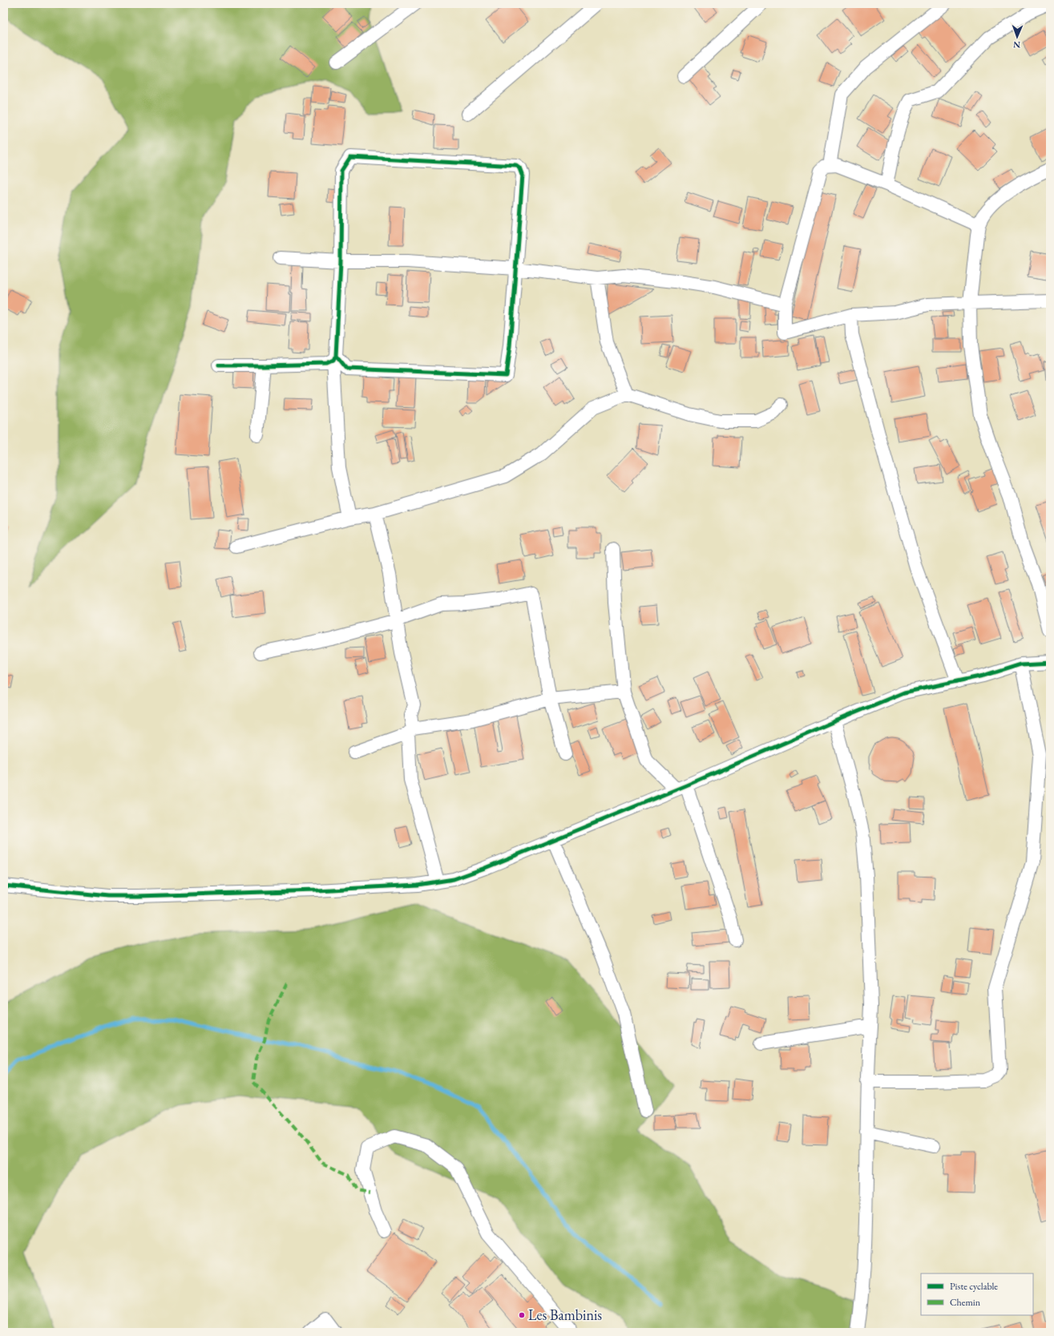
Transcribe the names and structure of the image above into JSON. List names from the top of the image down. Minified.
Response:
{"places":["Les Bambinis"],"legend":["Piste cyclable","Chemin"],"north":"bottom"}
